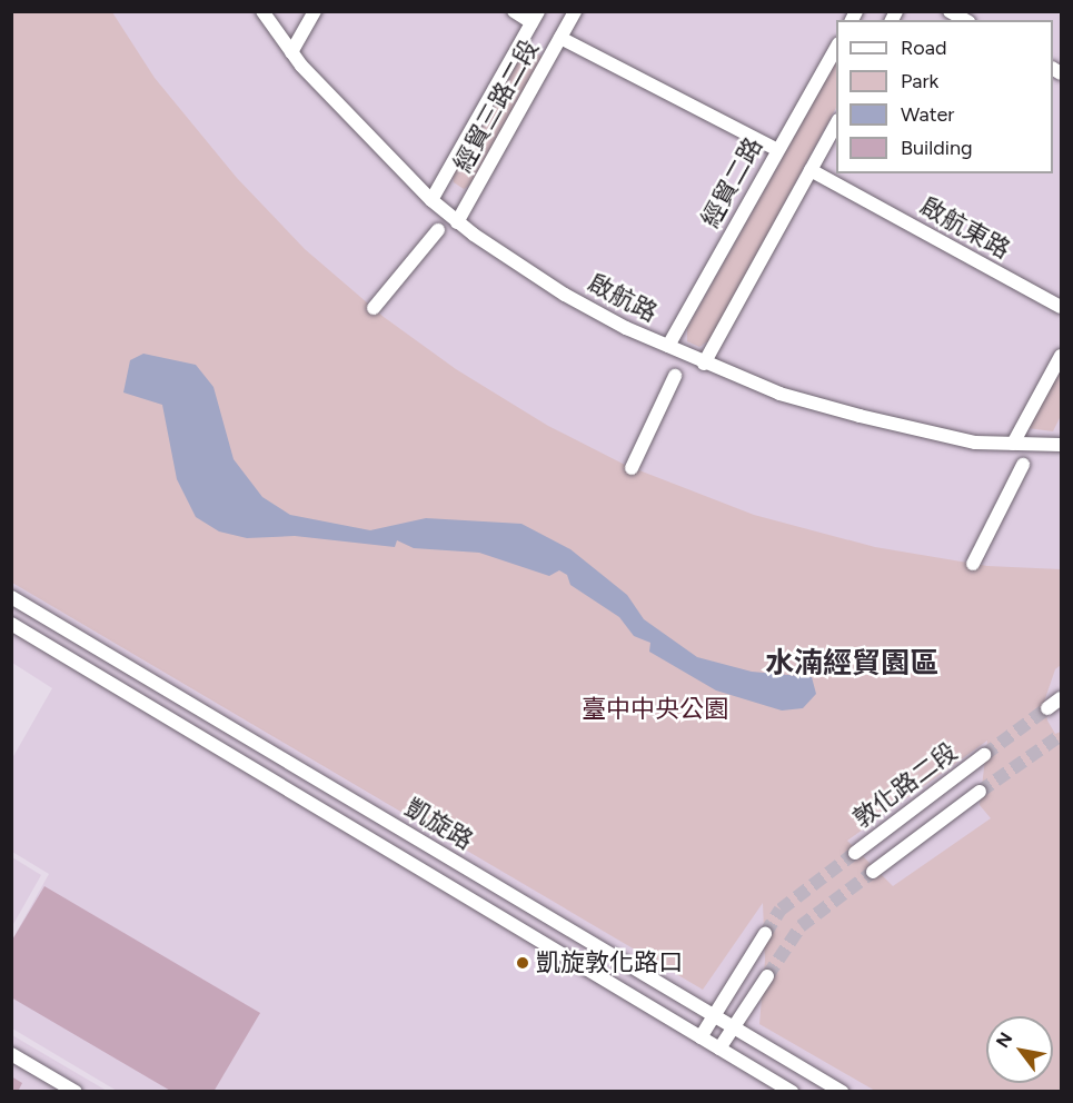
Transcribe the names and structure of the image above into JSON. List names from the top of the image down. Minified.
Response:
{"streets":{"street":["經貿三路二段","經貿二路","啟航東路","啟航路","敦化路二段","凱旋路"]},"crossings":[["經貿三路二段","啟航路"],["經貿二路","啟航路"]],"districts":["水湳經貿園區"],"parks":["臺中中央公園"],"places":["凱旋敦化路口"],"legend":["Road","Park","Water","Building"],"north":"top left"}
